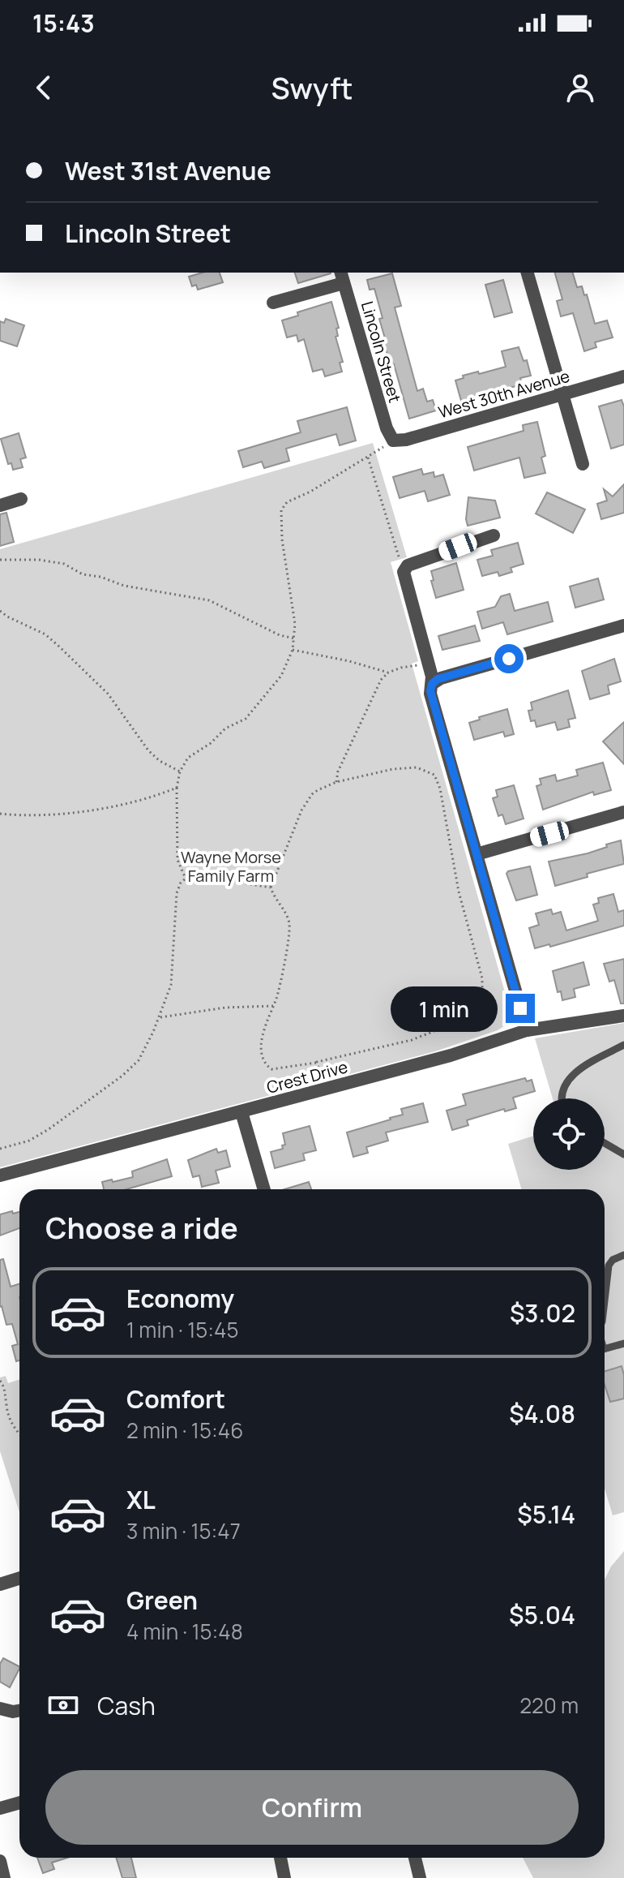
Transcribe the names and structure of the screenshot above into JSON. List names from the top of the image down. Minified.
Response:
{"streets":{"street":["Lincoln Street","West 30th Avenue","Crest Drive"]},"crossings":[["Lincoln Street","West 30th Avenue"]],"parks":["Wayne Morse Family Farm"],"page":{"status":"15:43","header":"Swyft","banner":["West 31st Avenue","Lincoln Street"],"bubble":"1 min","heading":"Choose a ride","list":[{"name":"Economy","note":"1 min · 15:45","value":"$3.02"},{"name":"Comfort","note":"2 min · 15:46","value":"$4.08"},{"name":"XL","note":"3 min · 15:47","value":"$5.14"},{"name":"Green","note":"4 min · 15:48","value":"$5.04"}],"pay":["Cash","220 m"],"buttons":"Confirm"}}
